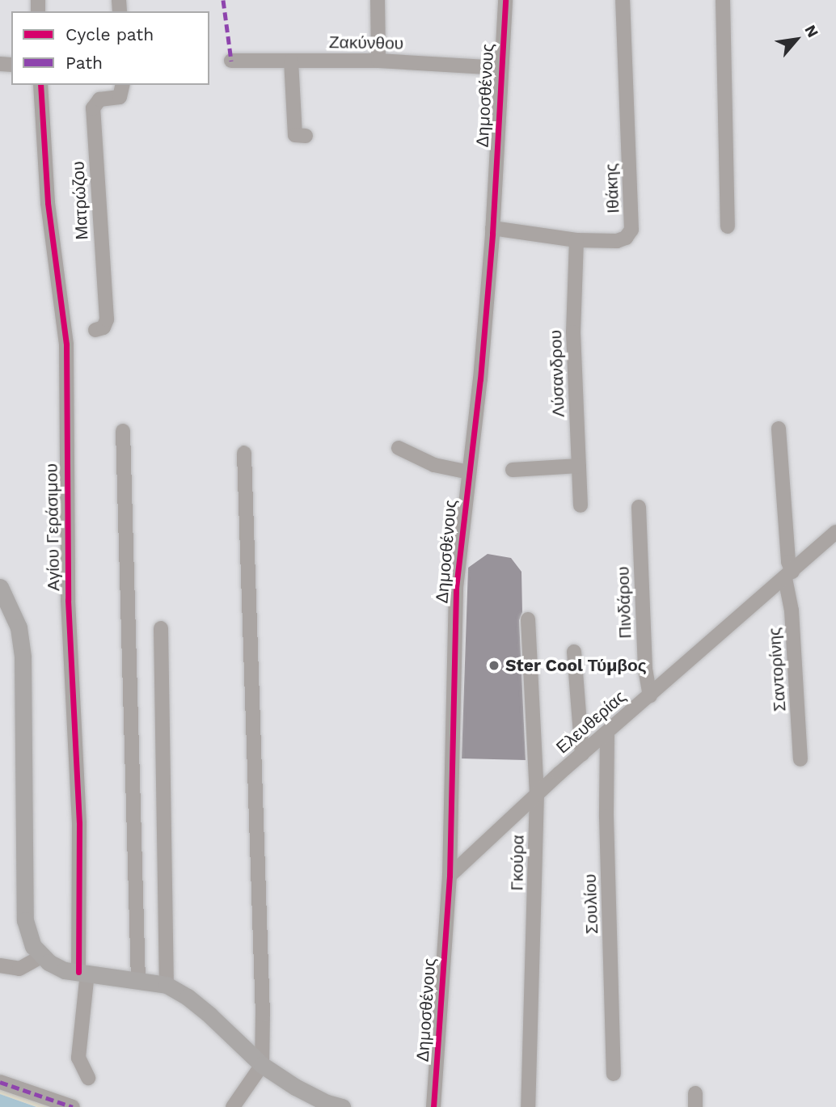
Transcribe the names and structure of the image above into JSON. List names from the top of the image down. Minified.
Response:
{"streets":{"street":["Ζακύνθου","Δημοσθένους","Ιθάκης","Ματρώζου","Λύσανδρου","Αγίου Γεράσιμου","Πινδάρου","Σαντορίνης","Ελευθερίας","Γκούρα","Σουλίου"]},"crossings":[["Ζακύνθου","Δημοσθένους"],["Δημοσθένους","Ιθάκης"],["Δημοσθένους","Ελευθερίας"],["Ιθάκης","Λύσανδρου"],["Πινδάρου","Ελευθερίας"],["Σαντορίνης","Ελευθερίας"],["Ελευθερίας","Γκούρα"],["Ελευθερίας","Σουλίου"]],"places":["Ster Cool Τύμβος"],"legend":["Cycle path","Path"],"north":"top right"}
